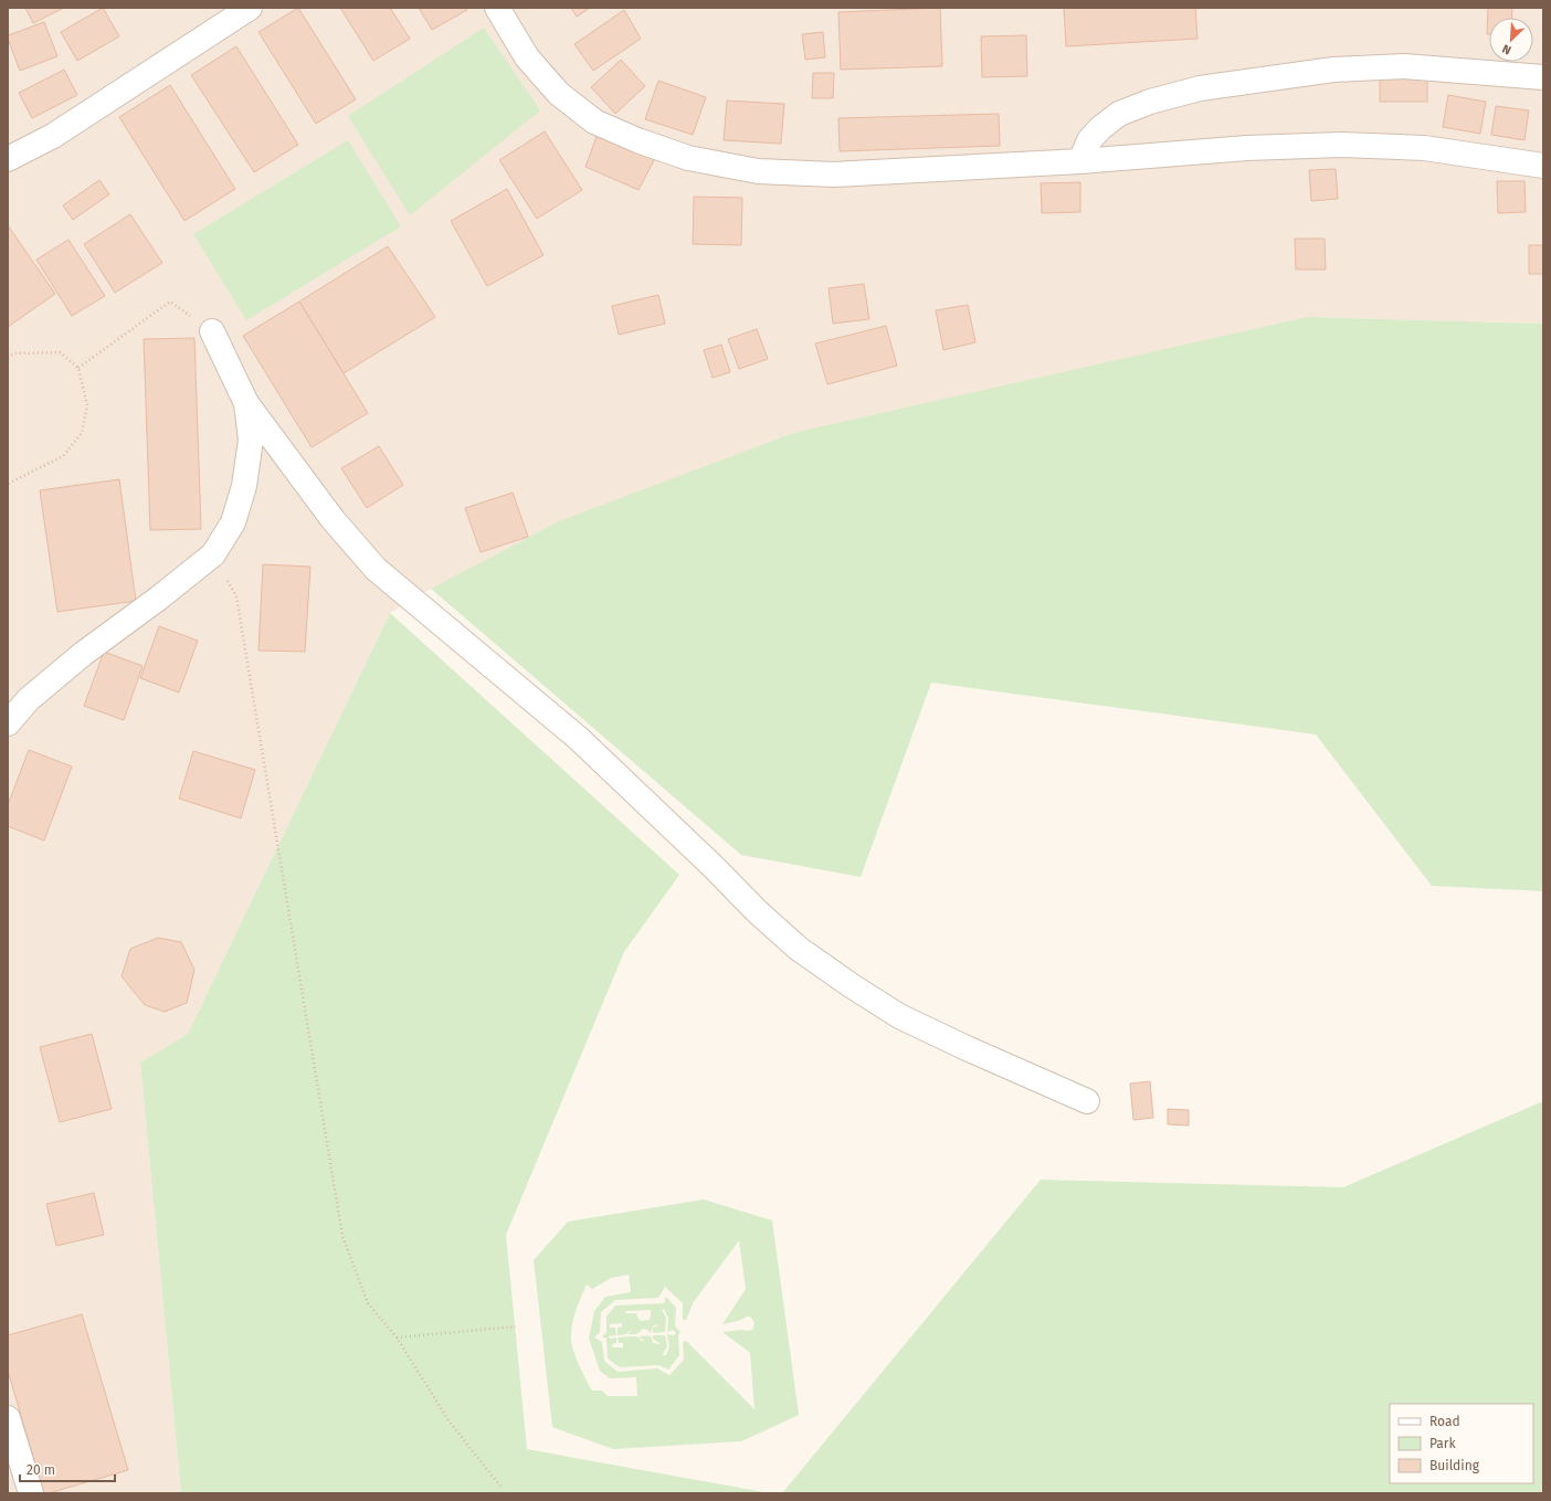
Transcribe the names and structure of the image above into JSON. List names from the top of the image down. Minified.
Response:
{"legend":["Road","Park","Building"],"scale_bar":"20 m","north":"bottom left"}
